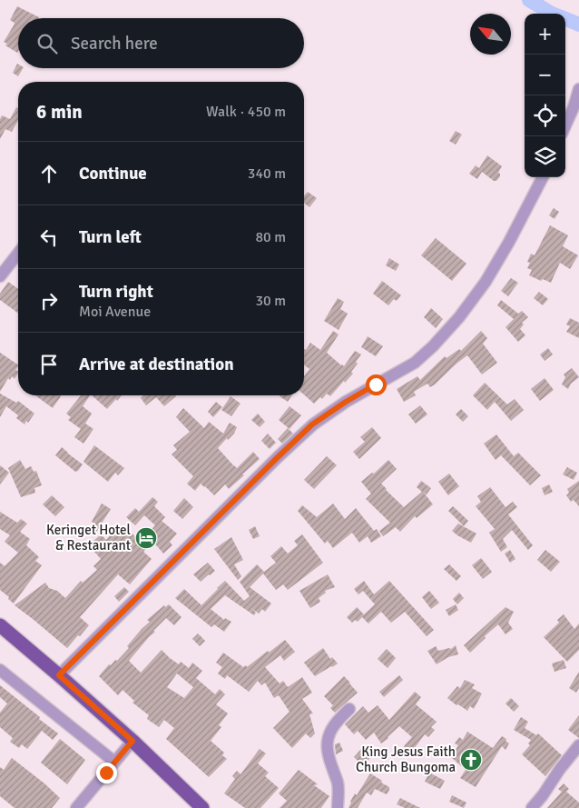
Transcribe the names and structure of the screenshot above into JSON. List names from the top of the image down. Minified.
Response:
{"places":{"hotel":["Keringet Hotel & Restaurant"],"church":["King Jesus Faith Church Bungoma"]},"north":"top left","page":{"map_buttons":["+","−"],"search":"Search here","heading":["6 min","Walk · 450 m"],"list":[["Continue","340 m"],["Turn left","80 m"],["Turn right","Moi Avenue","30 m"],"Arrive at destination"]}}
